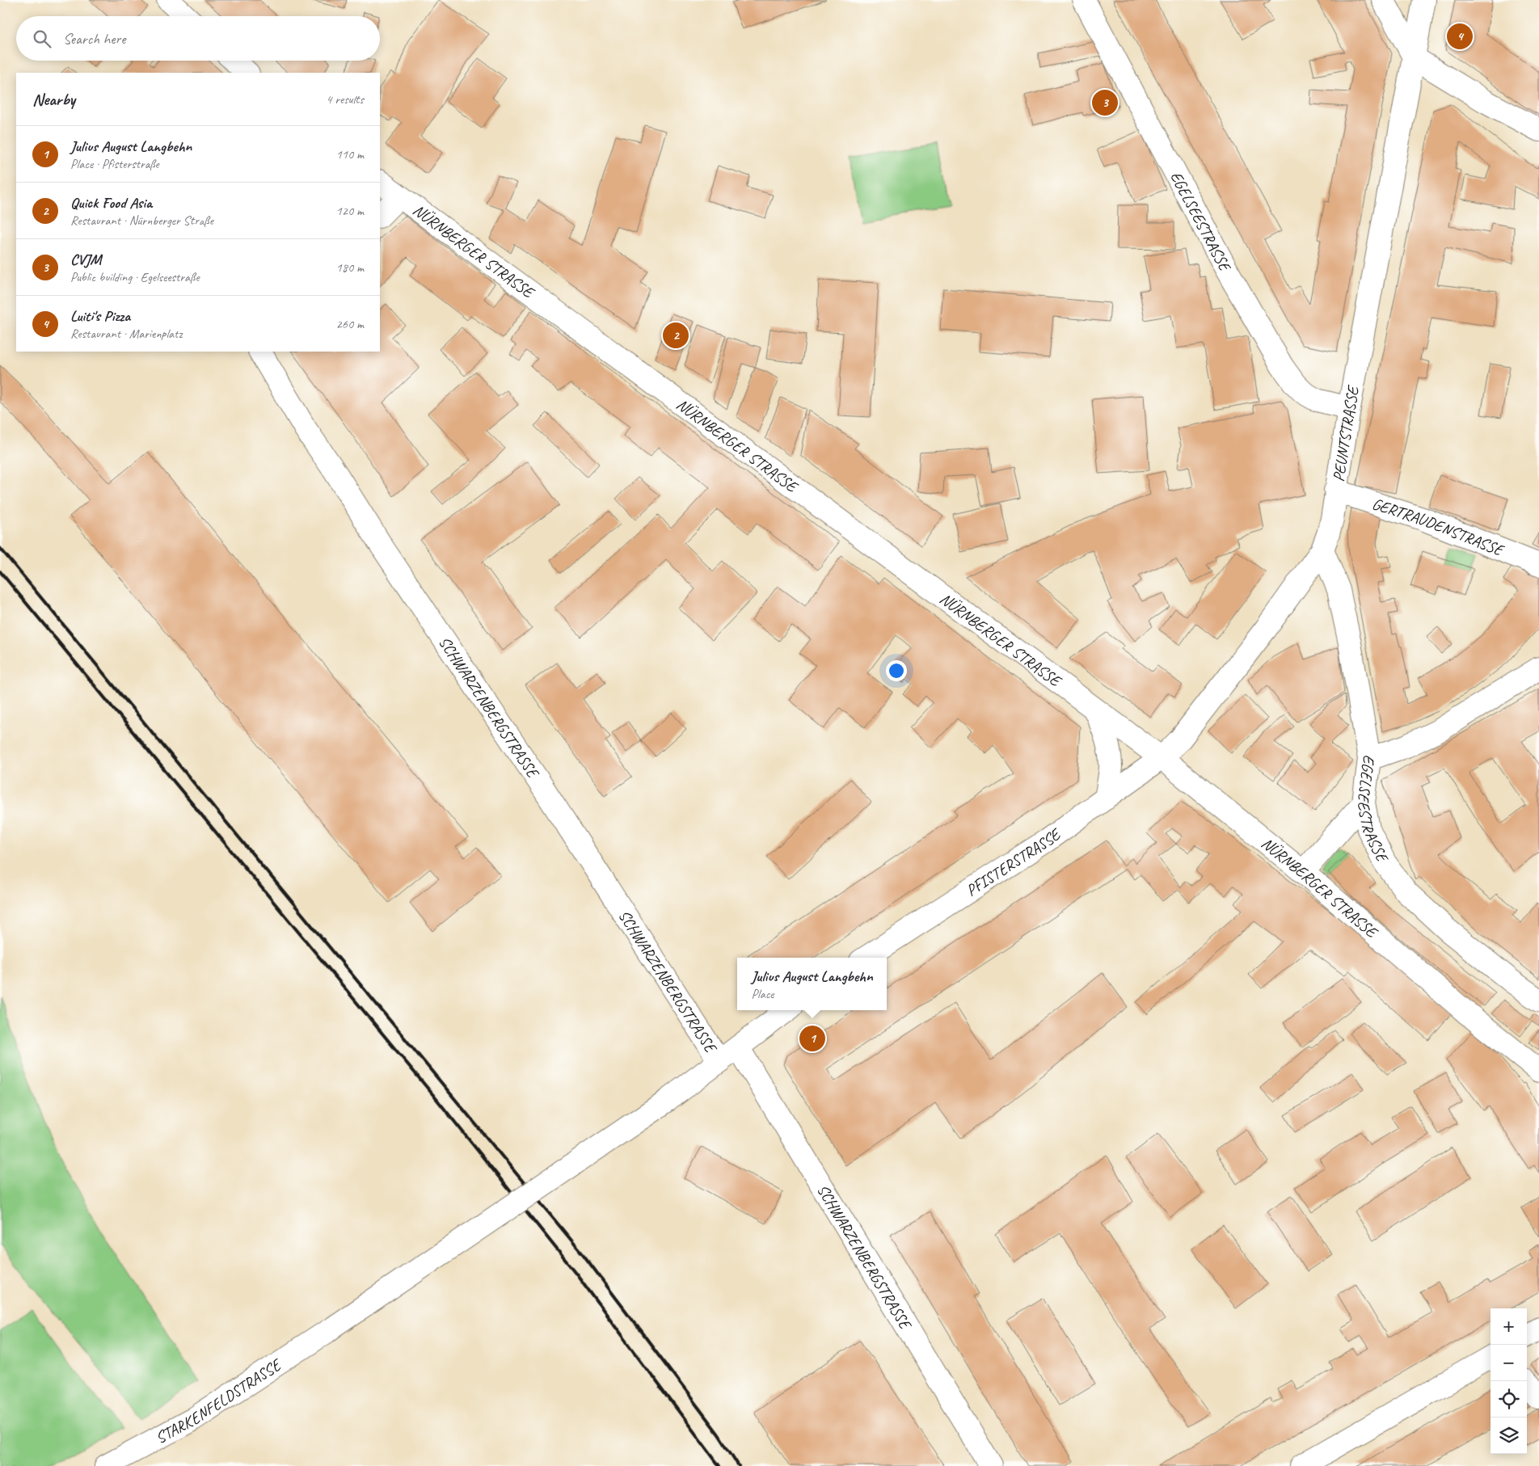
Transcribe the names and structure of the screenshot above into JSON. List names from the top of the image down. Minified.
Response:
{"streets":{"street":["EGELSEESTRASSE","NÜRNBERGER STRASSE","PEUNTSTRASSE","GERTRAUDENSTRASSE","SCHWARZENBERGSTRASSE","PFISTERSTRASSE","STARKENFELDSTRASSE"]},"crossings":[["EGELSEESTRASSE","PEUNTSTRASSE"],["NÜRNBERGER STRASSE","PEUNTSTRASSE"],["NÜRNBERGER STRASSE","PFISTERSTRASSE"],["PEUNTSTRASSE","GERTRAUDENSTRASSE"],["PEUNTSTRASSE","PFISTERSTRASSE"],["SCHWARZENBERGSTRASSE","STARKENFELDSTRASSE"]],"page":{"search":"Search here","pins":["4","3","2","1"],"heading":["Nearby","4 results"],"list":[{"mark":"1","name":"Julius August Langbehn","note":"Place · Pfisterstraße","value":"110 m"},{"mark":"2","name":"Quick Food Asia","note":"Restaurant · Nürnberger Straße","value":"120 m"},{"mark":"3","name":"CVJM","note":"Public building · Egelseestraße","value":"180 m"},{"mark":"4","name":"Luiti's Pizza","note":"Restaurant · Marienplatz","value":"260 m"}],"popup":["Julius August Langbehn","Place"],"map_buttons":["+","−"]}}
